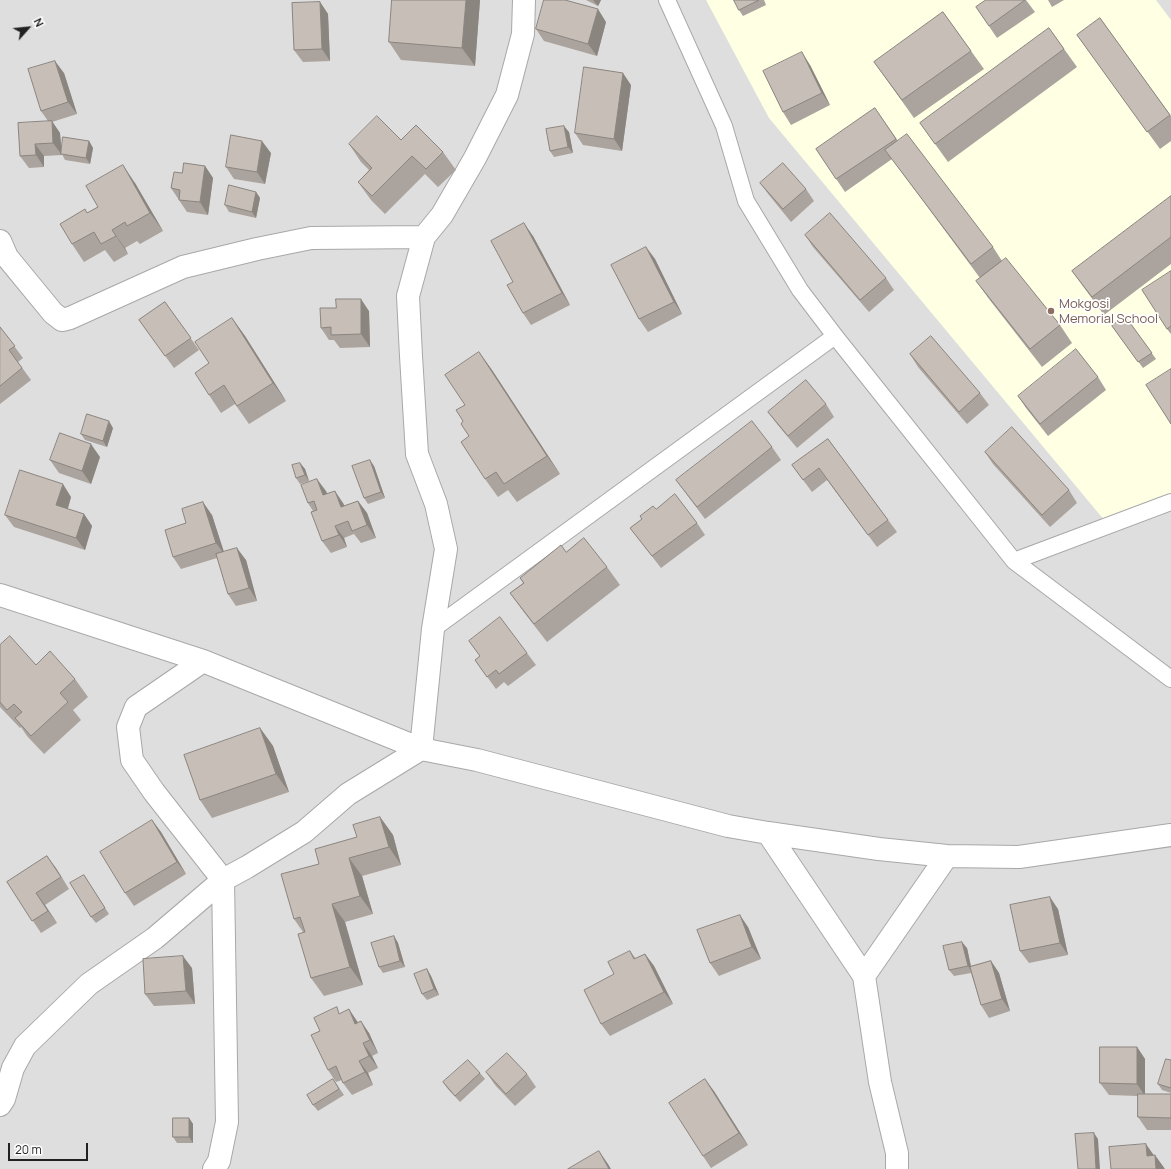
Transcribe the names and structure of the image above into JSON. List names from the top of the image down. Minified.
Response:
{"places":["Mokgosi Memorial School"],"scale_bar":"20 m","north":"top right"}
